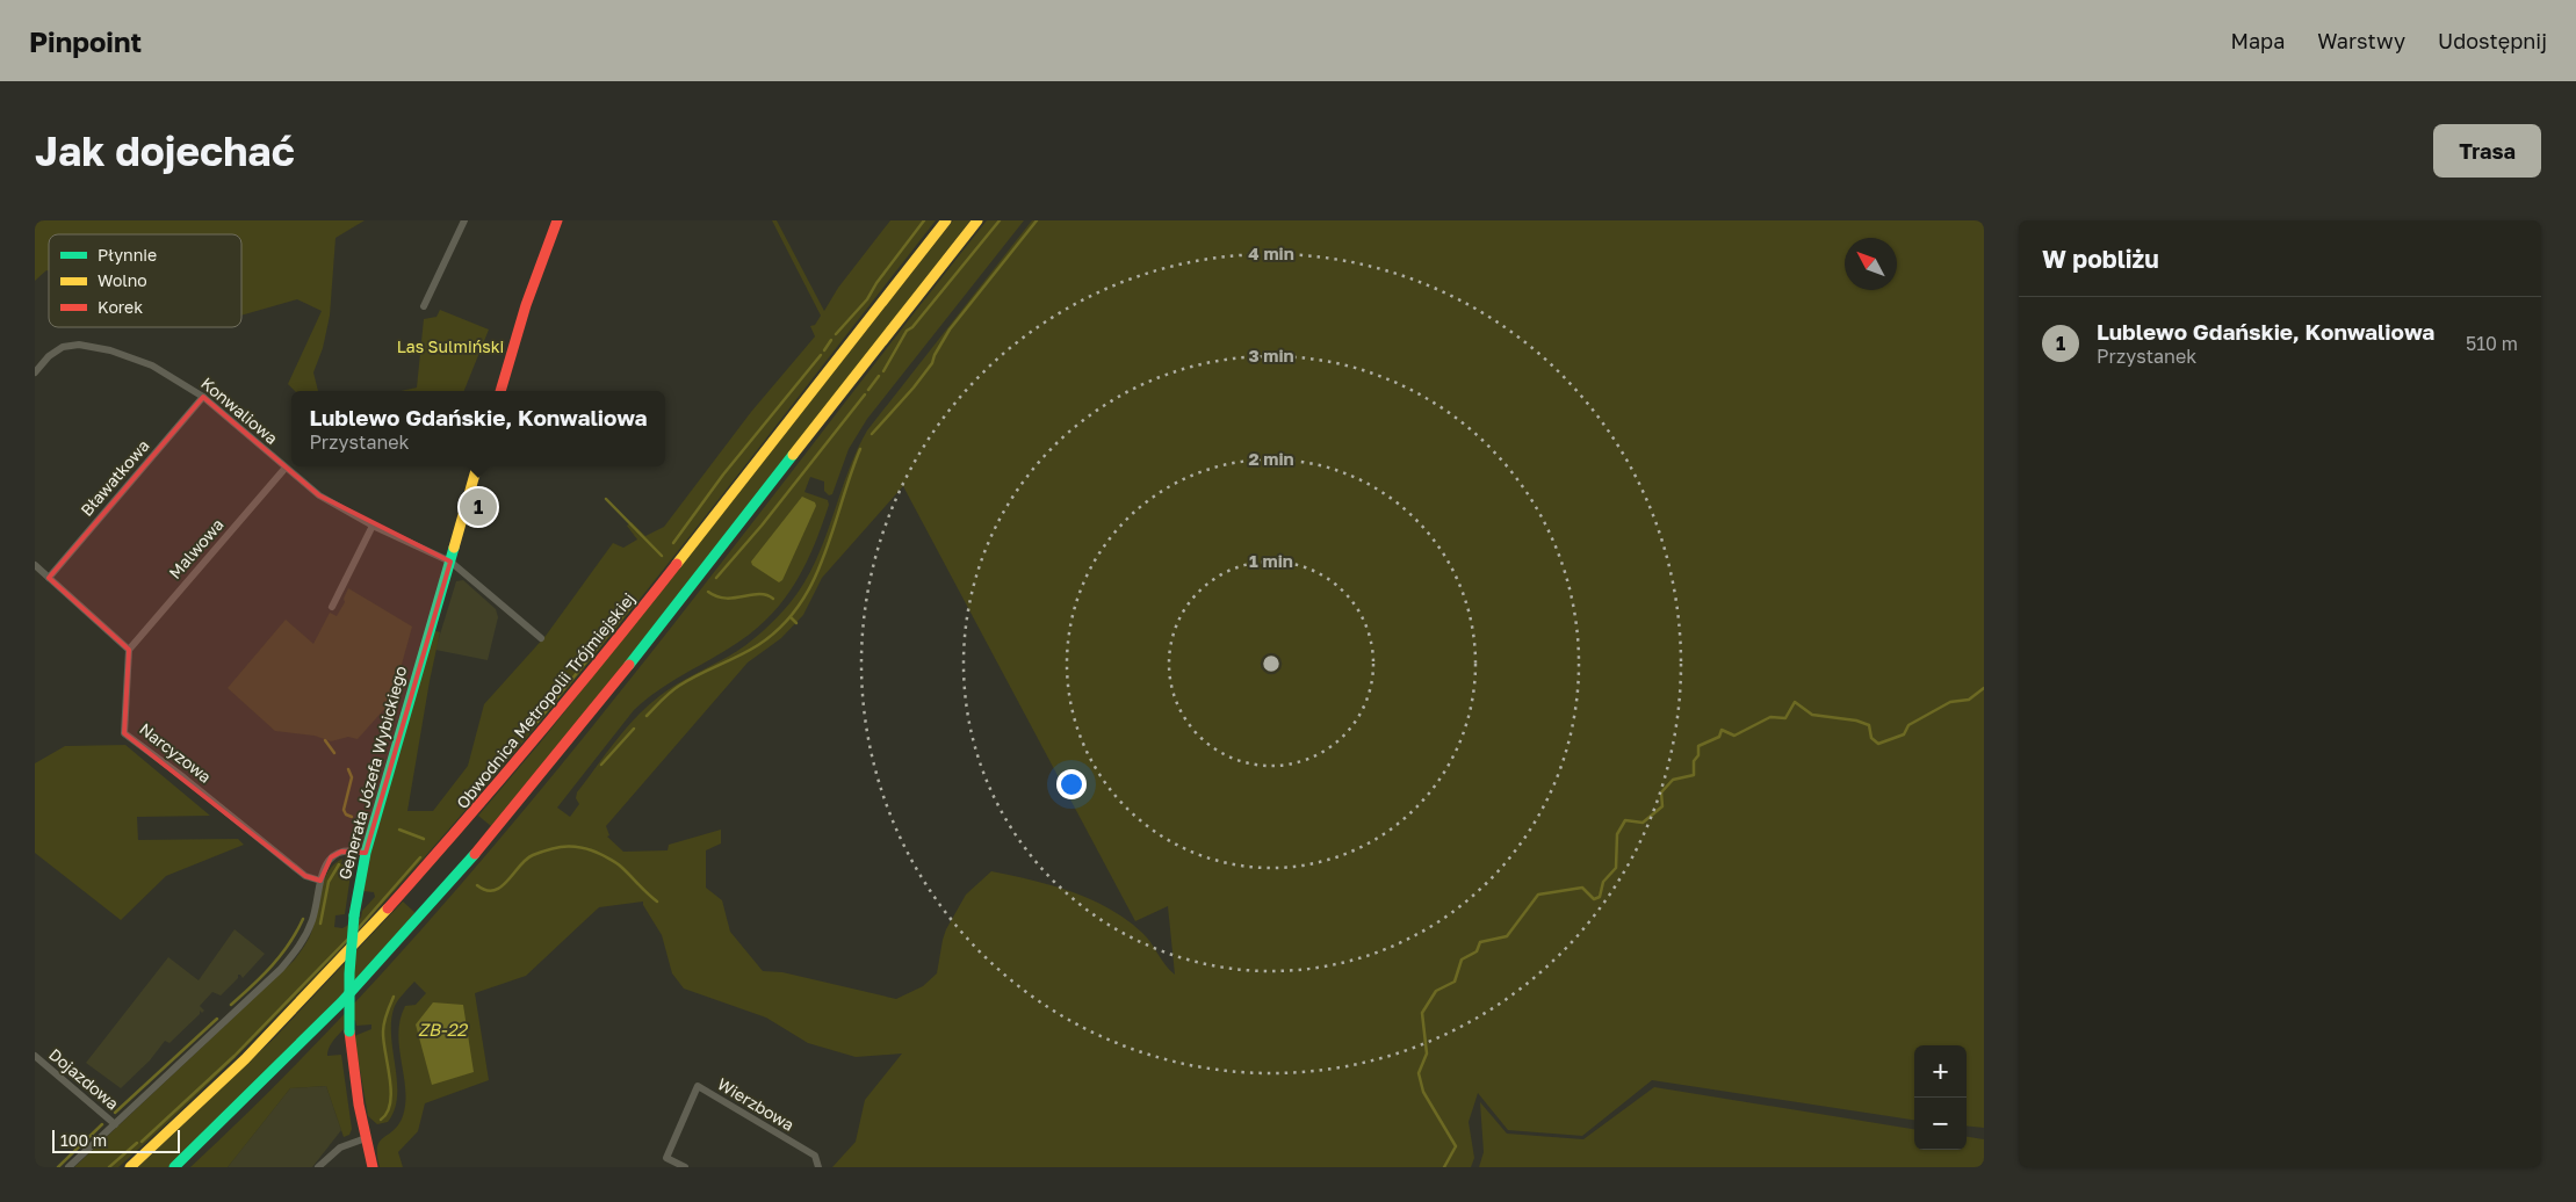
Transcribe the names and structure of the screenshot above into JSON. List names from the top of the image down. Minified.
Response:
{"streets":{"main road":["Obwodnica Metropolii Trójmiejskiej","Generała Józefa Wybickiego"],"street":["Konwaliowa","Bławatkowa","Malwowa","Narcyzowa","Dojazdowa","Wierzbowa"]},"crossings":[["Konwaliowa","Bławatkowa"],["Konwaliowa","Malwowa"],["Konwaliowa","Generała Józefa Wybickiego"],["Malwowa","Narcyzowa"]],"water":["ZB-22"],"parks":["Las Sulmiński"],"legend":["Płynnie","Wolno","Korek"],"scale_bar":"100 m","north":"top left","page":{"header":"Pinpoint","nav":["Mapa","Warstwy","Udostępnij"],"buttons":"Trasa","title":"Jak dojechać","heading":"W pobliżu","list":[{"mark":"1","name":"Lublewo Gdańskie, Konwaliowa","note":"Przystanek","value":"510 m"}],"popup":["Lublewo Gdańskie, Konwaliowa","Przystanek"],"pins":"1","map_buttons":["+","−"],"scale":"100 m"},"rings":["4 min","3 min","2 min","1 min"]}
